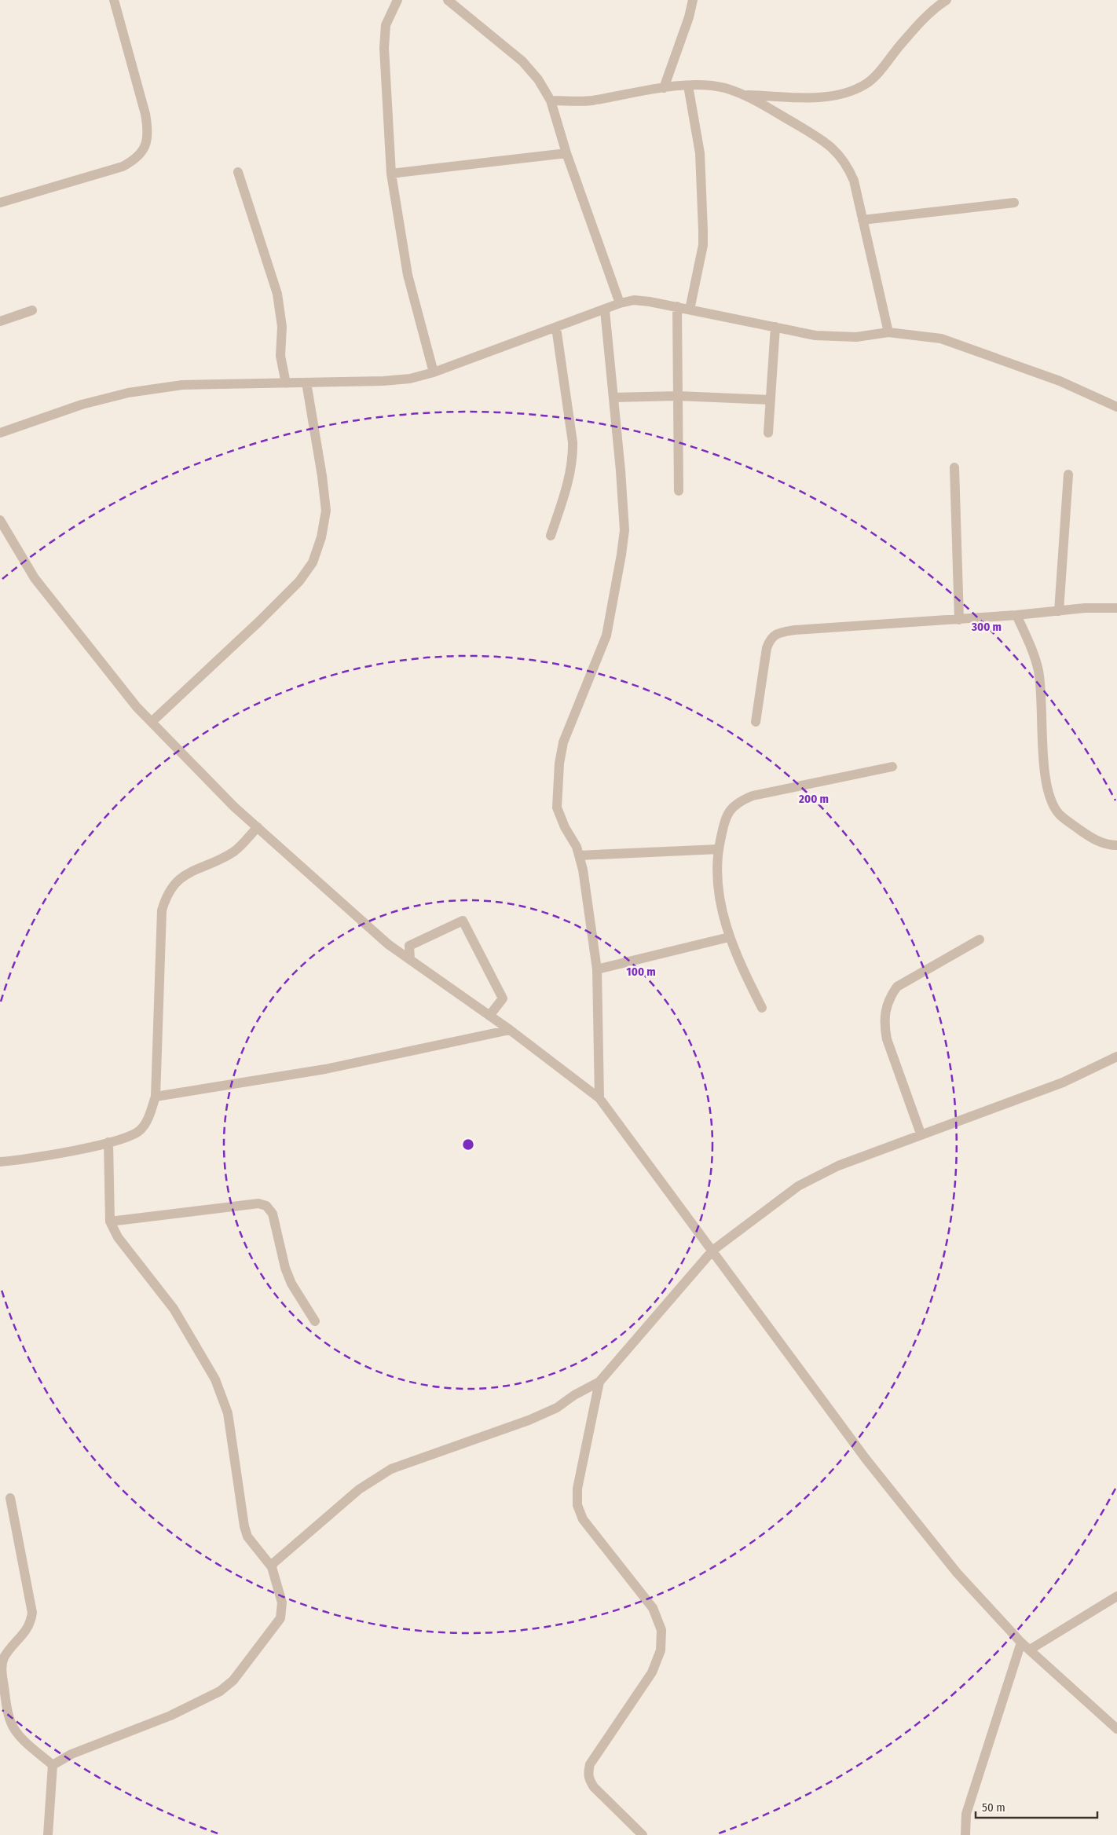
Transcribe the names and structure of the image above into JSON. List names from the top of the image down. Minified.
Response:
{"scale_bar":"50 m","rings":["300 m","200 m","100 m"]}
